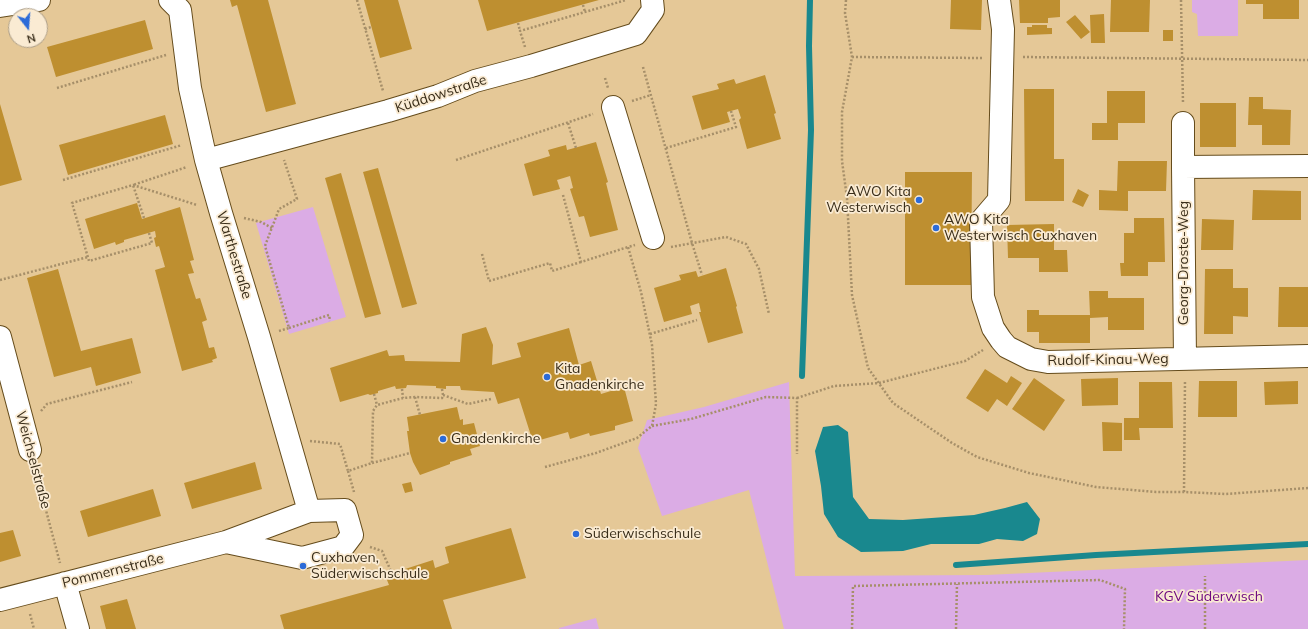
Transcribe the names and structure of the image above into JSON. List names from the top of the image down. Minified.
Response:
{"streets":{"street":["Küddowstraße","Warthestraße","Georg-Droste-Weg","Rudolf-Kinau-Weg","Weichselstraße","Pommernstraße"]},"crossings":[["Küddowstraße","Warthestraße"],["Warthestraße","Pommernstraße"],["Georg-Droste-Weg","Rudolf-Kinau-Weg"],["Weichselstraße","Pommernstraße"]],"parks":["KGV Süderwisch"],"places":["AWO Kita Westerwisch","AWO Kita Westerwisch Cuxhaven","Kita Gnadenkirche","Gnadenkirche","Süderwischschule","Cuxhaven, Süderwischschule"],"north":"bottom"}
